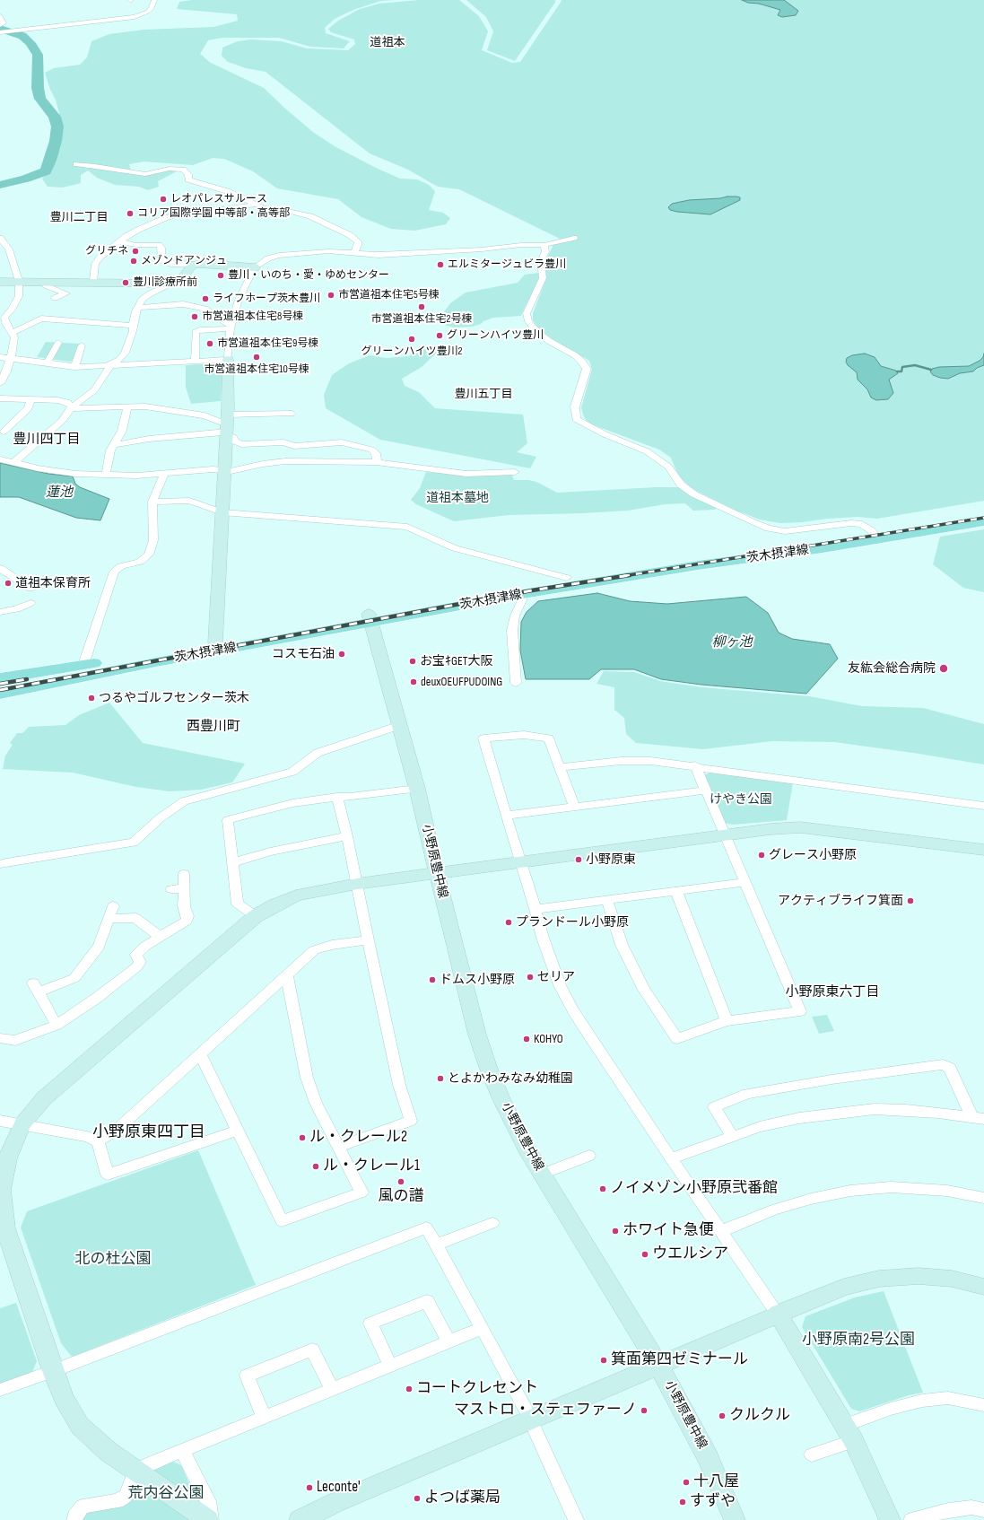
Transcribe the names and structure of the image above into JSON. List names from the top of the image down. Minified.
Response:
{"streets":{"main road":["茨木摂津線"],"street":["小野原豊中線"]},"crossings":[["茨木摂津線","小野原豊中線"]],"districts":["道祖本","豊川二丁目","豊川五丁目","豊川四丁目","西豊川町","小野原東六丁目","小野原東四丁目"],"water":["蓮池","柳ヶ池"],"parks":["道祖本墓地","けやき公園","北の杜公園","小野原南2号公園","荒内谷公園"],"places":["レオパレスサルース","コリア国際学園 中等部・高等部","グリチネ","メゾンドアンジュ","エルミタージュビラ豊川","豊川・いのち・愛・ゆめセンター","豊川診療所前","市営道祖本住宅5号棟","ライフホープ茨木豊川","市営道祖本住宅2号棟","市営道祖本住宅8号棟","グリーンハイツ豊川","グリーンハイツ豊川2","市営道祖本住宅9号棟","市営道祖本住宅10号棟","道祖本保育所","コスモ石油","お宝ｷGET大阪","友紘会総合病院","deuxOEUFPUDOING","つるやゴルフセンター茨木","グレース小野原","小野原東","アクティブライフ箕面","プランドール小野原","セリア","ドムス小野原","KOHYO","とよかわみなみ幼稚園","ル・クレール2","ル・クレール1","風の譜","ノイメゾン小野原弐番館","ホワイト急便","ウエルシア","箕面第四ゼミナール","コートクレセント","マストロ・ステェファーノ","クルクル","十八屋","Leconte'","よつば薬局","すずや"]}
